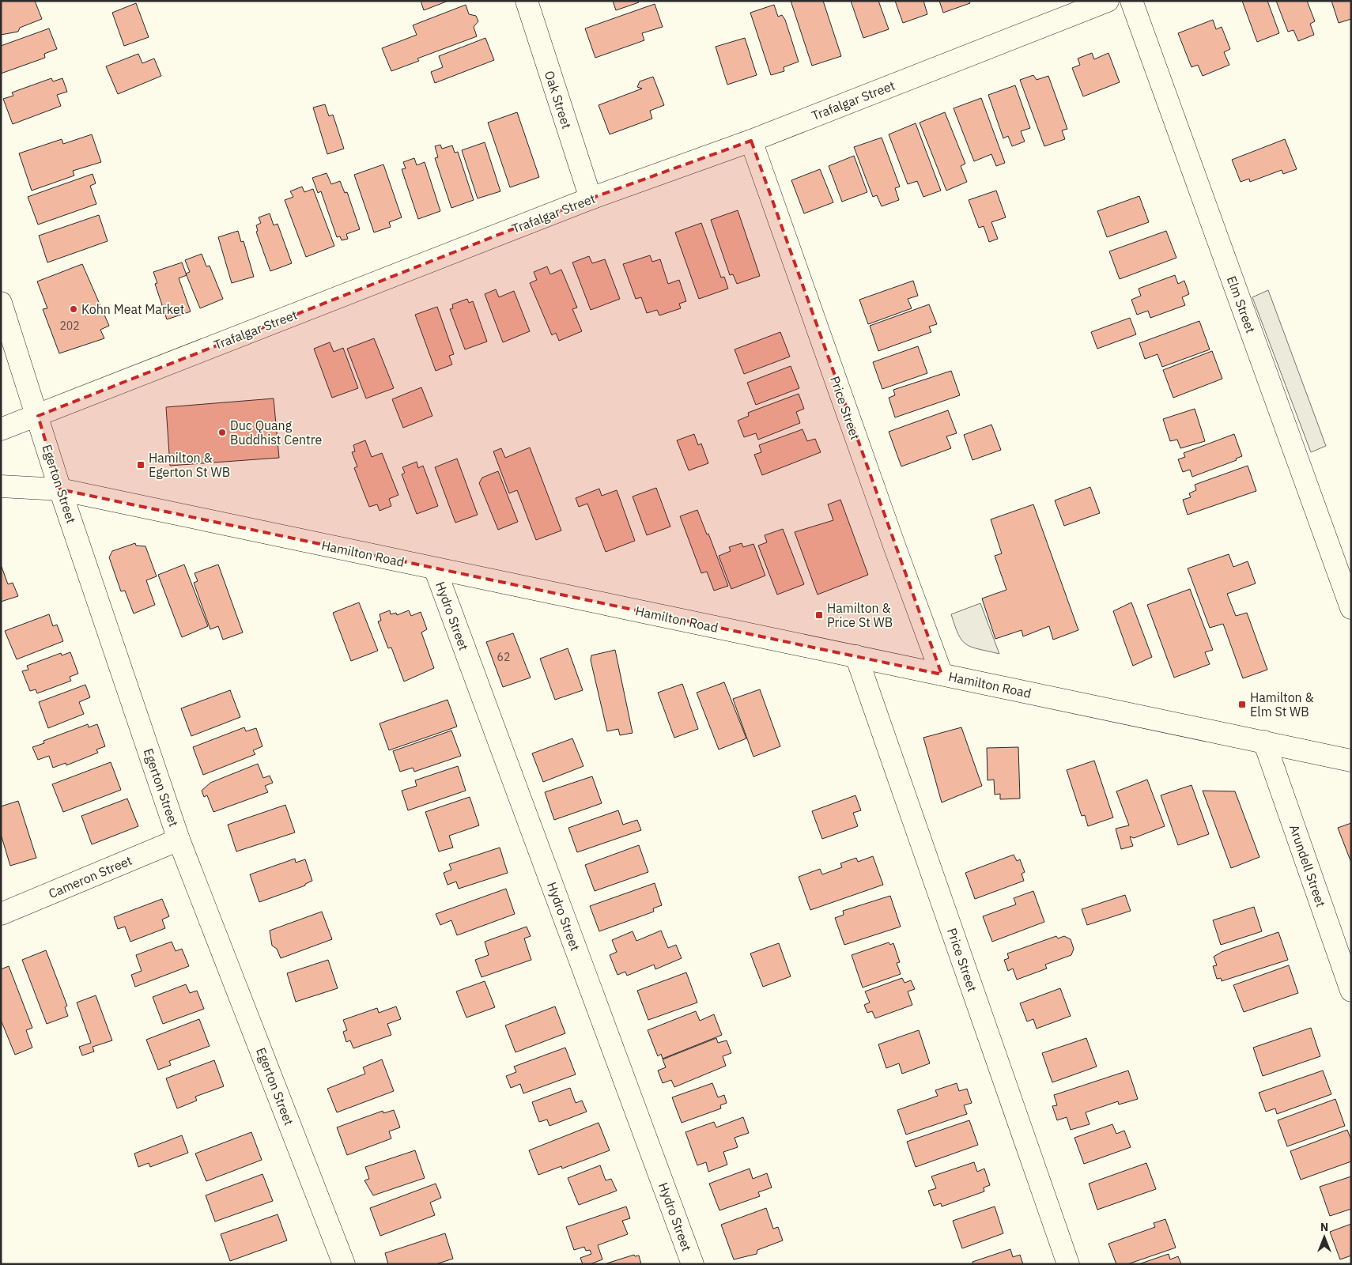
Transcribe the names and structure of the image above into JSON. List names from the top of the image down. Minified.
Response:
{"streets":{"street":["Oak Street","Trafalgar Street","Elm Street","Price Street","Egerton Street","Hamilton Road","Hydro Street","Arundell Street","Cameron Street"]},"crossings":[["Oak Street","Trafalgar Street"],["Trafalgar Street","Price Street"],["Trafalgar Street","Egerton Street"],["Price Street","Hamilton Road"],["Egerton Street","Hamilton Road"],["Egerton Street","Cameron Street"],["Hamilton Road","Hydro Street"],["Hamilton Road","Arundell Street"]],"places":{"other":["Kohn Meat Market","Duc Quang Buddhist Centre"],"transit":["Hamilton & Egerton St WB","Hamilton & Price St WB","Hamilton & Elm St WB"]},"house_numbers":["202","62"],"north":"top"}
